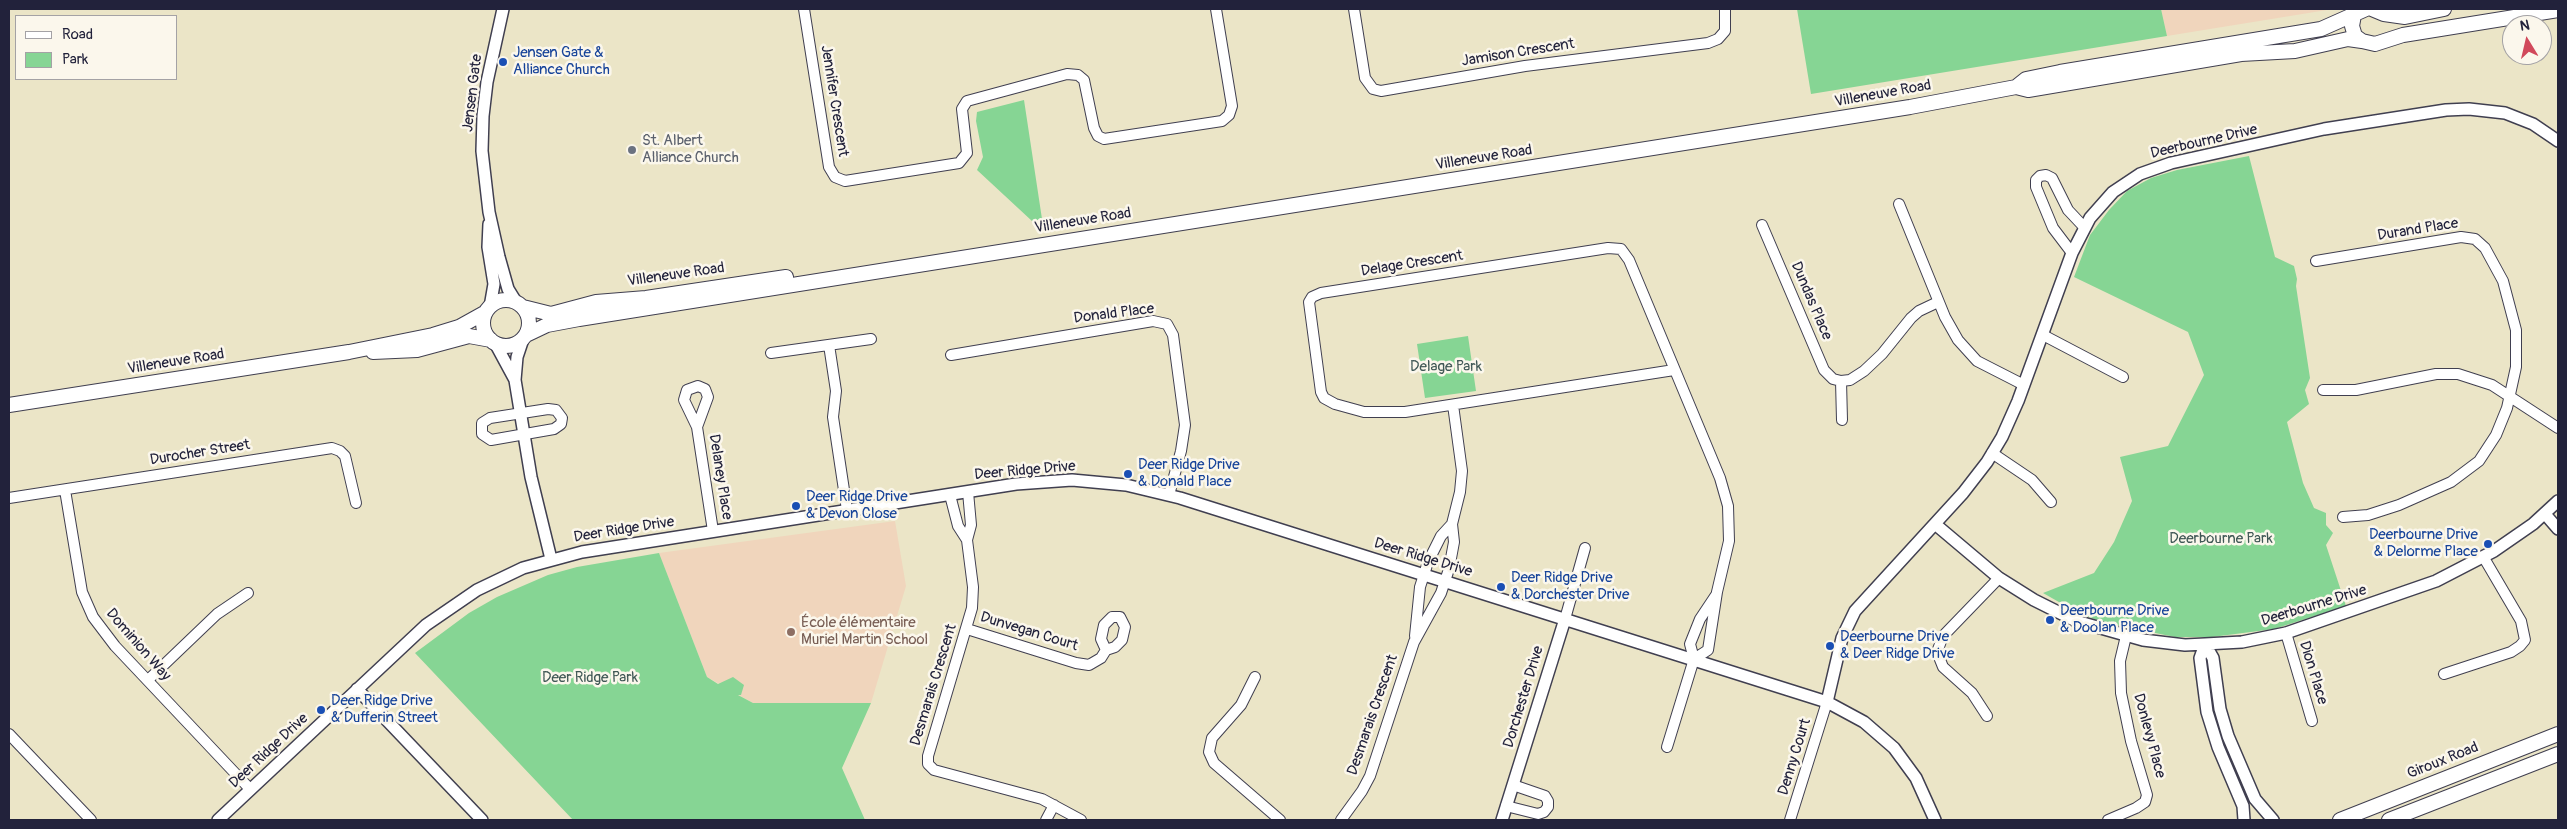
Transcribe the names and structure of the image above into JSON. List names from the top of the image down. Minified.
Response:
{"streets":{"main road":["Villeneuve Road","Giroux Road"],"street":["Jamison Crescent","Jensen Gate","Jennifer Crescent","Deerbourne Drive","Durand Place","Delage Crescent","Dundas Place","Donald Place","Durocher Street","Deer Ridge Drive","Delaney Place","Dunvegan Court","Dominion Way","Dion Place","Desmarais Crescent","Dorchester Drive","Donlevy Place","Denny Court"]},"crossings":[["Jensen Gate","Villeneuve Road"],["Deerbourne Drive","Deer Ridge Drive"],["Deerbourne Drive","Dion Place"],["Deerbourne Drive","Donlevy Place"],["Deerbourne Drive","Denny Court"],["Delage Crescent","Deer Ridge Drive"],["Donald Place","Deer Ridge Drive"],["Durocher Street","Dominion Way"],["Deer Ridge Drive","Delaney Place"],["Deer Ridge Drive","Dominion Way"],["Deer Ridge Drive","Desmarais Crescent"],["Deer Ridge Drive","Dorchester Drive"],["Deer Ridge Drive","Denny Court"],["Dunvegan Court","Desmarais Crescent"]],"parks":["Delage Park","Deerbourne Park","Deer Ridge Park"],"places":["Jensen Gate & Alliance Church","St. Albert Alliance Church","Deer Ridge Drive & Donald Place","Deer Ridge Drive & Devon Close","Deerbourne Drive & Delorme Place","Deer Ridge Drive & Dorchester Drive","Deerbourne Drive & Doolan Place","École élémentaire Muriel Martin School","Deerbourne Drive & Deer Ridge Drive","Deer Ridge Drive & Dufferin Street"],"legend":["Road","Park"],"north":"top"}
